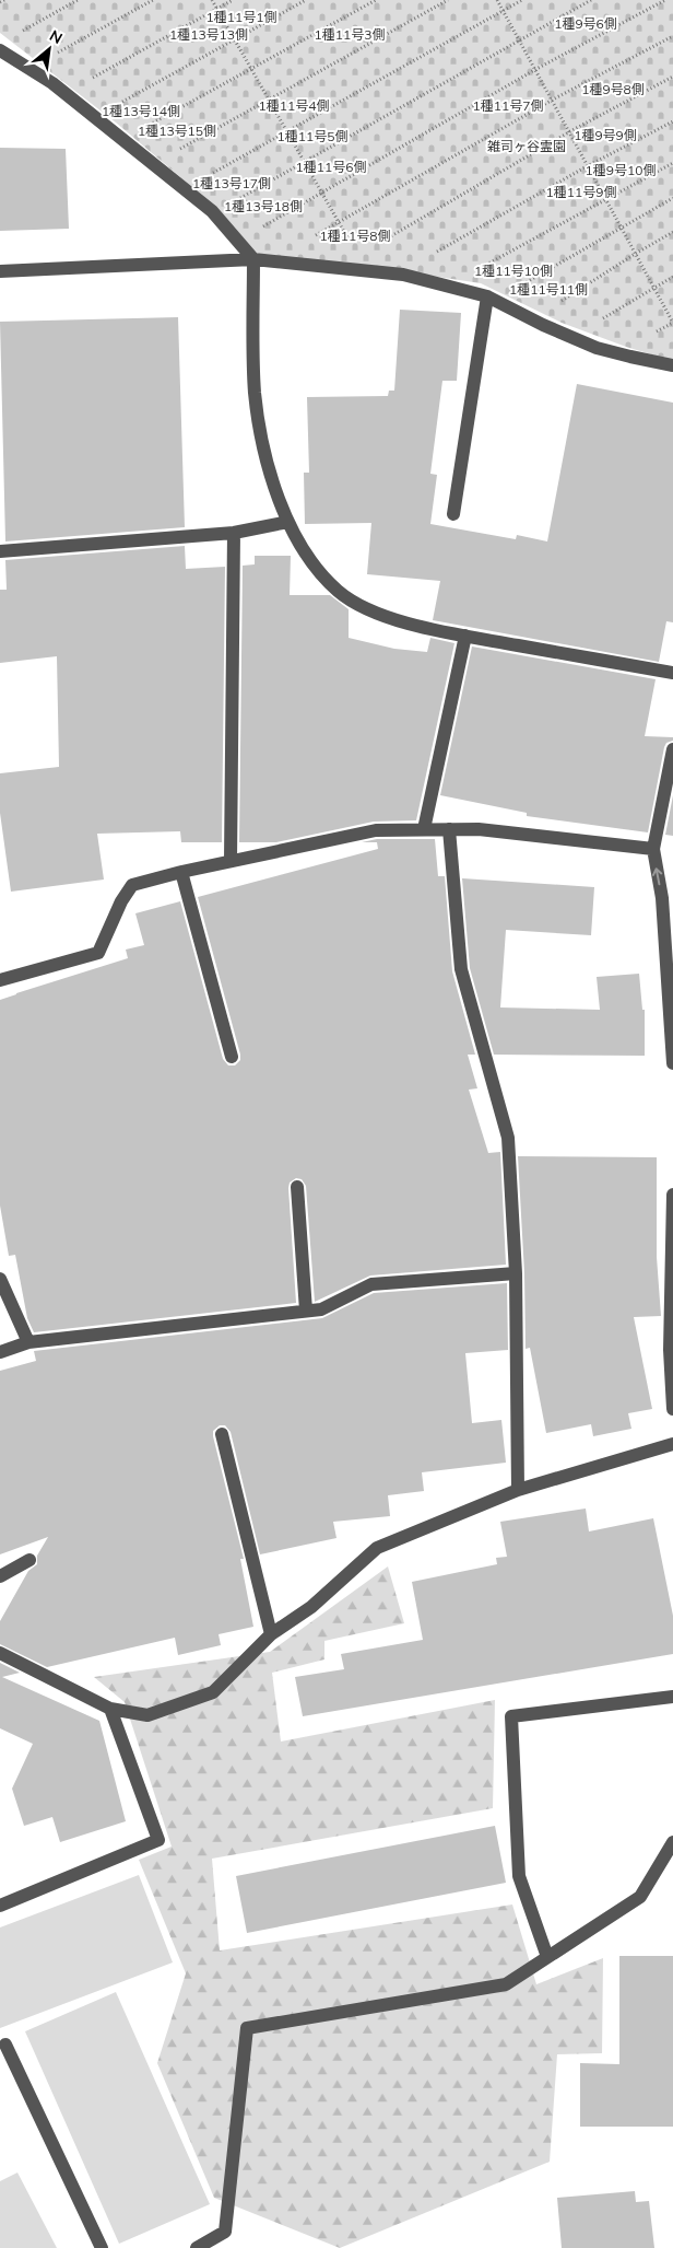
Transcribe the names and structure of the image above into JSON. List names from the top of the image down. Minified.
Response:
{"parks":["1種11号1側","1種9号6側","1種13号13側","1種11号3側","1種9号8側","1種11号4側","1種11号7側","1種13号14側","1種13号15側","1種9号9側","1種11号5側","雑司ヶ谷霊園","1種11号6側","1種9号10側","1種13号17側","1種11号9側","1種13号18側","1種11号8側","1種11号10側","1種11号11側"],"north":"top right"}
